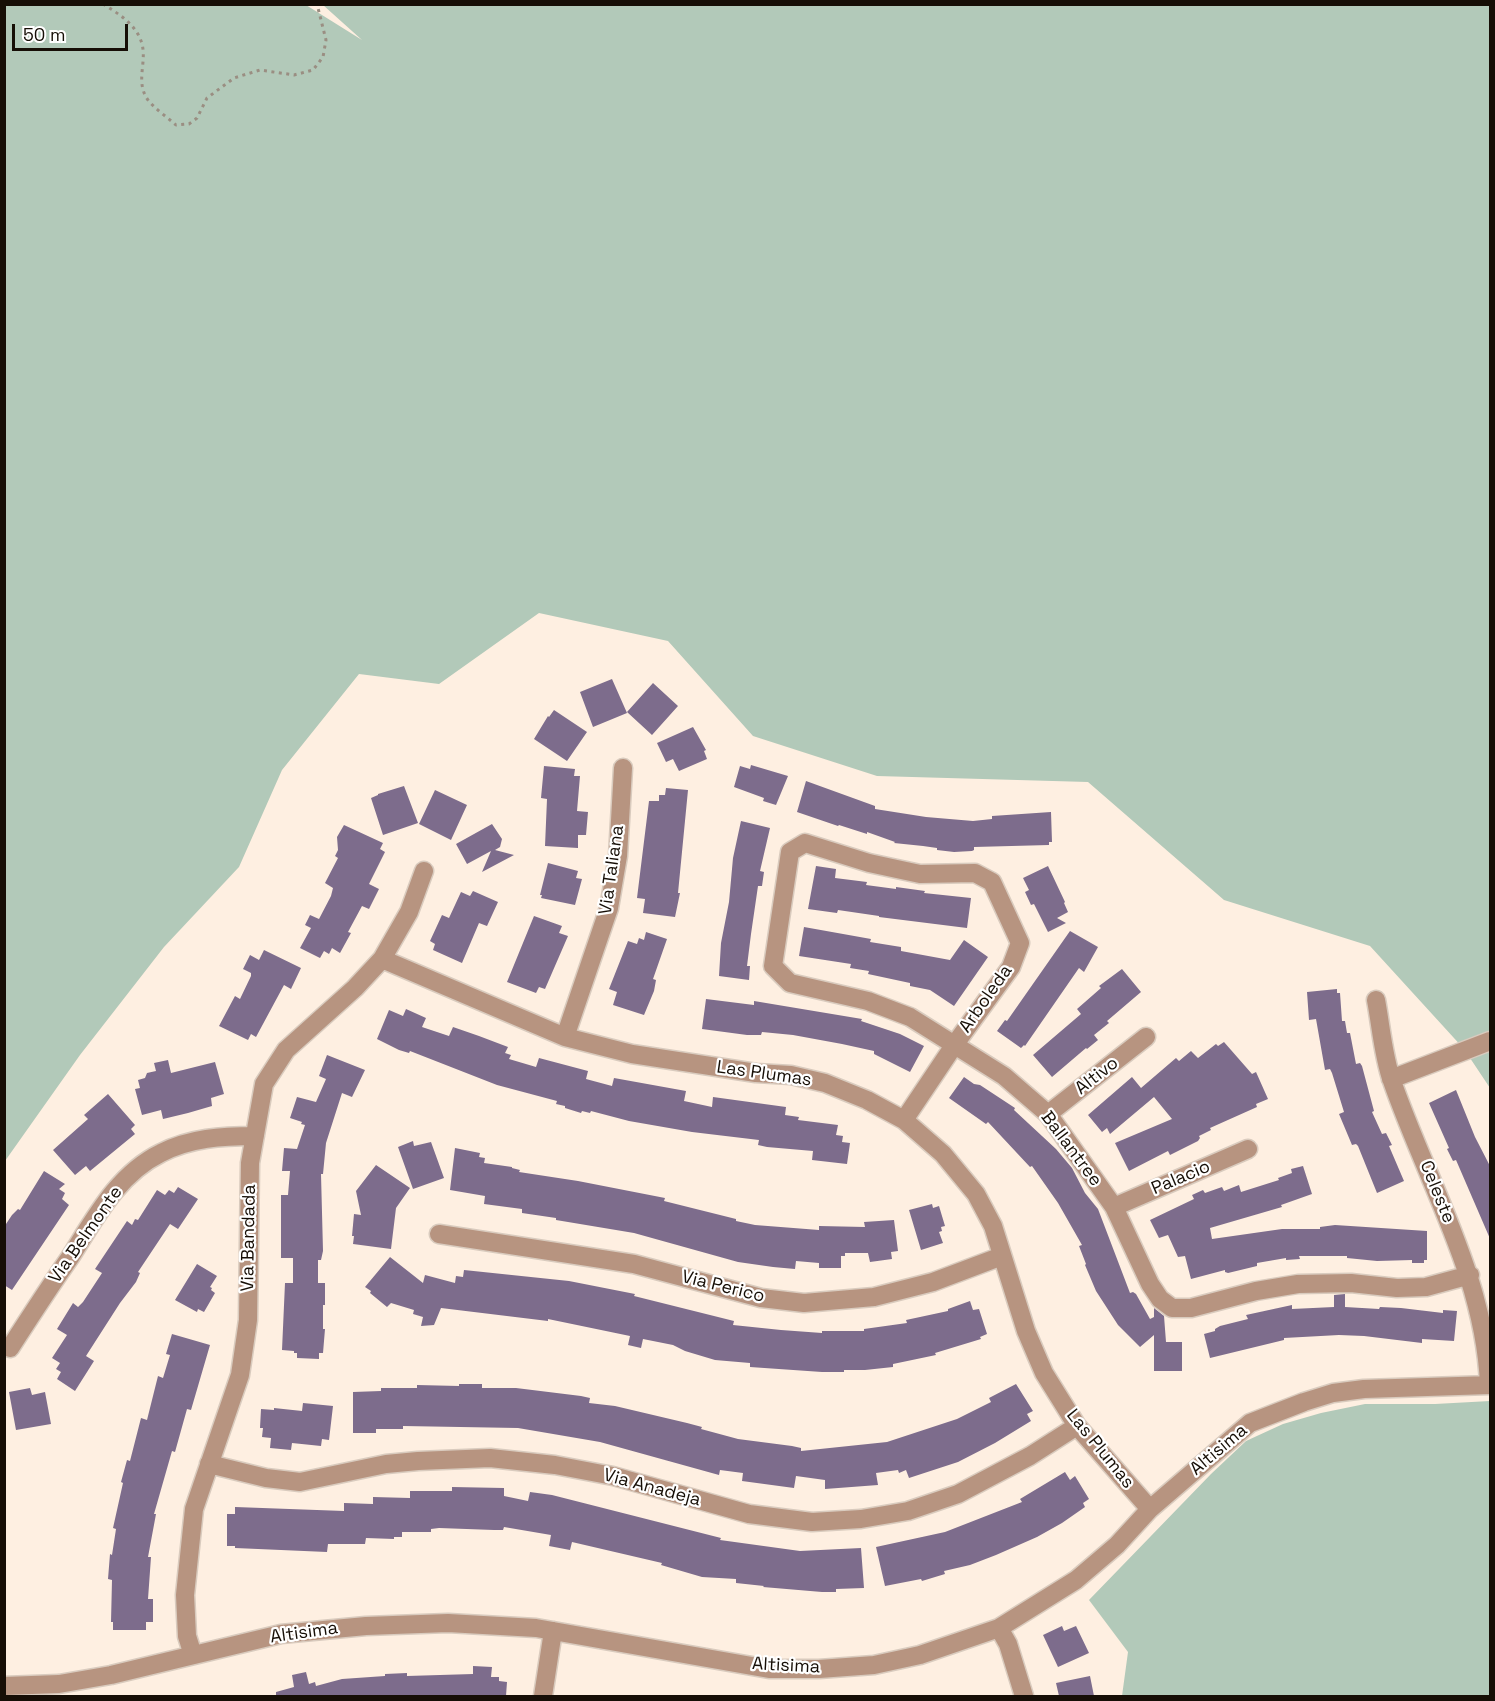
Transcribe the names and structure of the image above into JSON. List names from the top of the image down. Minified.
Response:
{"streets":{"street":["Via Taliana","Arboleda","Las Plumas","Altivo","Ballantree","Palacio","Celeste","Via Belmonte","Via Bandada","Via Perico","Altisima","Via Anadeja"]},"crossings":[["Via Taliana","Las Plumas"],["Arboleda","Las Plumas"],["Arboleda","Ballantree"],["Las Plumas","Via Bandada"],["Las Plumas","Via Perico"],["Las Plumas","Altisima"],["Las Plumas","Via Anadeja"],["Altivo","Ballantree"],["Ballantree","Palacio"],["Ballantree","Celeste"],["Celeste","Altisima"],["Via Belmonte","Via Bandada"],["Via Bandada","Altisima"],["Via Bandada","Via Anadeja"]],"scale_bar":"50 m"}
